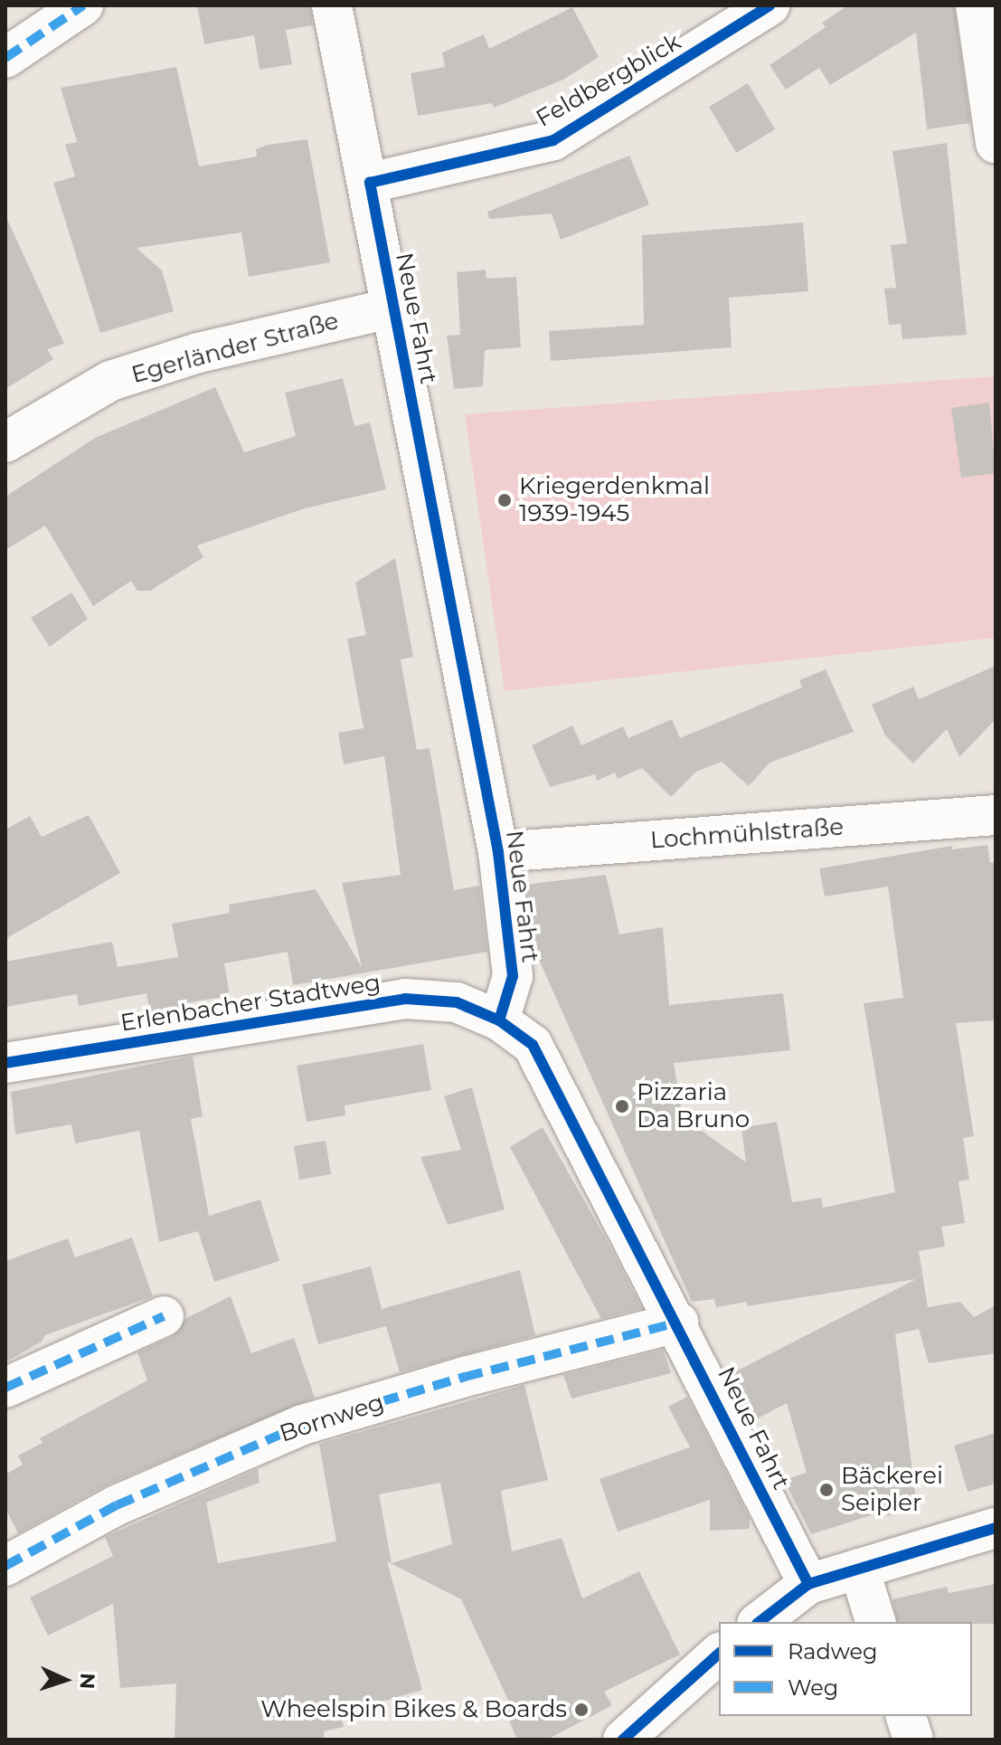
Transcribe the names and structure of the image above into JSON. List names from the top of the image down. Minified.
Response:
{"streets":{"street":["Feldbergblick","Neue Fahrt","Egerländer Straße","Lochmühlstraße","Erlenbacher Stadtweg","Bornweg"]},"crossings":[["Feldbergblick","Neue Fahrt"],["Neue Fahrt","Egerländer Straße"],["Neue Fahrt","Lochmühlstraße"],["Neue Fahrt","Erlenbacher Stadtweg"],["Neue Fahrt","Bornweg"]],"places":["Kriegerdenkmal 1939-1945","Pizzaria Da Bruno","Bäckerei Seipler","Wheelspin Bikes & Boards"],"legend":["Radweg","Weg"],"north":"right"}
